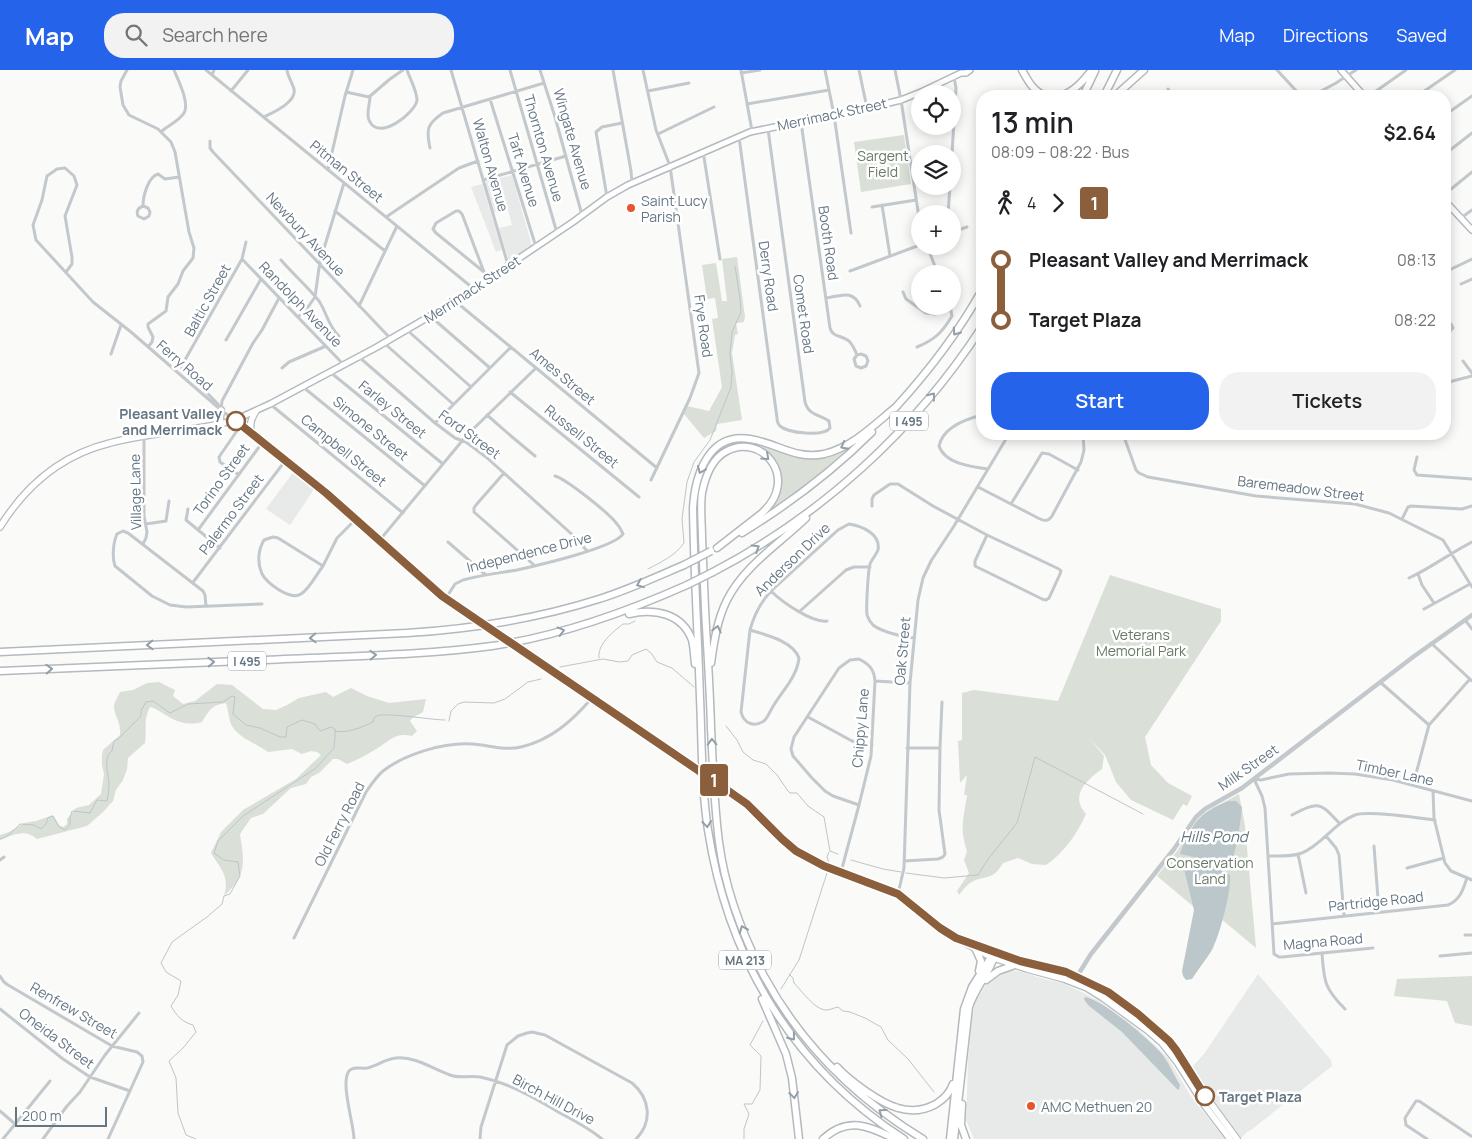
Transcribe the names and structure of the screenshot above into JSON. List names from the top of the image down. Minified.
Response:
{"streets":{"highway":["I 495","MA 213"],"main road":["Merrimack Street"],"street":["Wingate Avenue","Thornton Avenue","Walton Avenue","Taft Avenue","Pitman Street","Newbury Avenue","Booth Road","Derry Road","Baltic Street","Randolph Avenue","Comet Road","Frye Road","Ferry Road","Ames Street","Farley Street","Simone Street","Ford Street","Russell Street","Campbell Street","Torino Street","Baremeadow Street","Village Lane","Palermo Street","Independence Drive","Anderson Drive","Oak Street","Chippy Lane","Milk Street","Timber Lane","Old Ferry Road","Partridge Road","Magna Road","Renfrew Street","Oneida Street","Birch Hill Drive"]},"crossings":[["Merrimack Street","Wingate Avenue"],["Merrimack Street","Thornton Avenue"],["Merrimack Street","Walton Avenue"],["Merrimack Street","Taft Avenue"],["Merrimack Street","Pitman Street"],["Merrimack Street","Newbury Avenue"],["Merrimack Street","Booth Road"],["Merrimack Street","Derry Road"],["Merrimack Street","Randolph Avenue"],["Merrimack Street","Comet Road"],["Merrimack Street","Frye Road"],["Merrimack Street","Ferry Road"],["Merrimack Street","Ames Street"],["Merrimack Street","Farley Street"],["Merrimack Street","Simone Street"],["Merrimack Street","Ford Street"],["Merrimack Street","Campbell Street"],["Merrimack Street","Village Lane"],["Derry Road","Comet Road"],["Baltic Street","Randolph Avenue"],["Baltic Street","Ferry Road"],["Frye Road","Ames Street"],["Ford Street","Independence Drive"],["Anderson Drive","Oak Street"],["Milk Street","Timber Lane"],["Milk Street","Magna Road"],["Timber Lane","Magna Road"],["Partridge Road","Magna Road"],["Renfrew Street","Oneida Street"]],"water":["Hills Pond"],"parks":["Sargent Field","Veterans Memorial Park","Conservation Land"],"places":["Saint Lucy Parish","Pleasant Valley and Merrimack","Target Plaza","AMC Methuen 20"],"lines":["bus line 1"],"scale_bar":"200 m","page":{"header":"Map","search":"Search here","nav":["Map","Directions","Saved"],"on_map":"1","map_buttons":["+","−"],"heading":["13 min","08:09 – 08:22 · Bus","$2.64"],"legs":["4","1"],"list":[{"name":"Pleasant Valley and Merrimack","value":"08:13"},{"name":"Target Plaza","value":"08:22"}],"buttons":["Start","Tickets"],"scale":"200 m"}}
